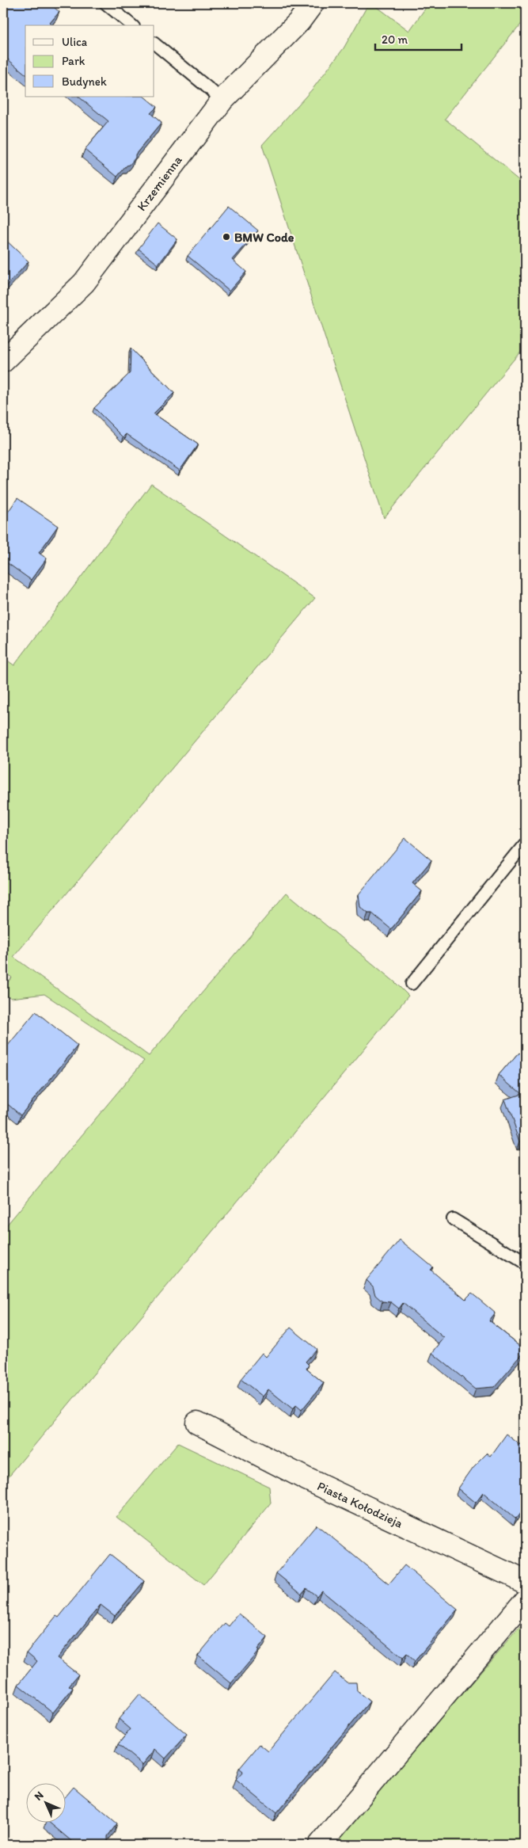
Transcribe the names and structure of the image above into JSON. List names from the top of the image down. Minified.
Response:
{"streets":{"street":["Krzemienna","Piasta Kołodzieja"]},"places":["BMW Code"],"legend":["Ulica","Park","Budynek"],"scale_bar":"20 m","north":"top left"}
